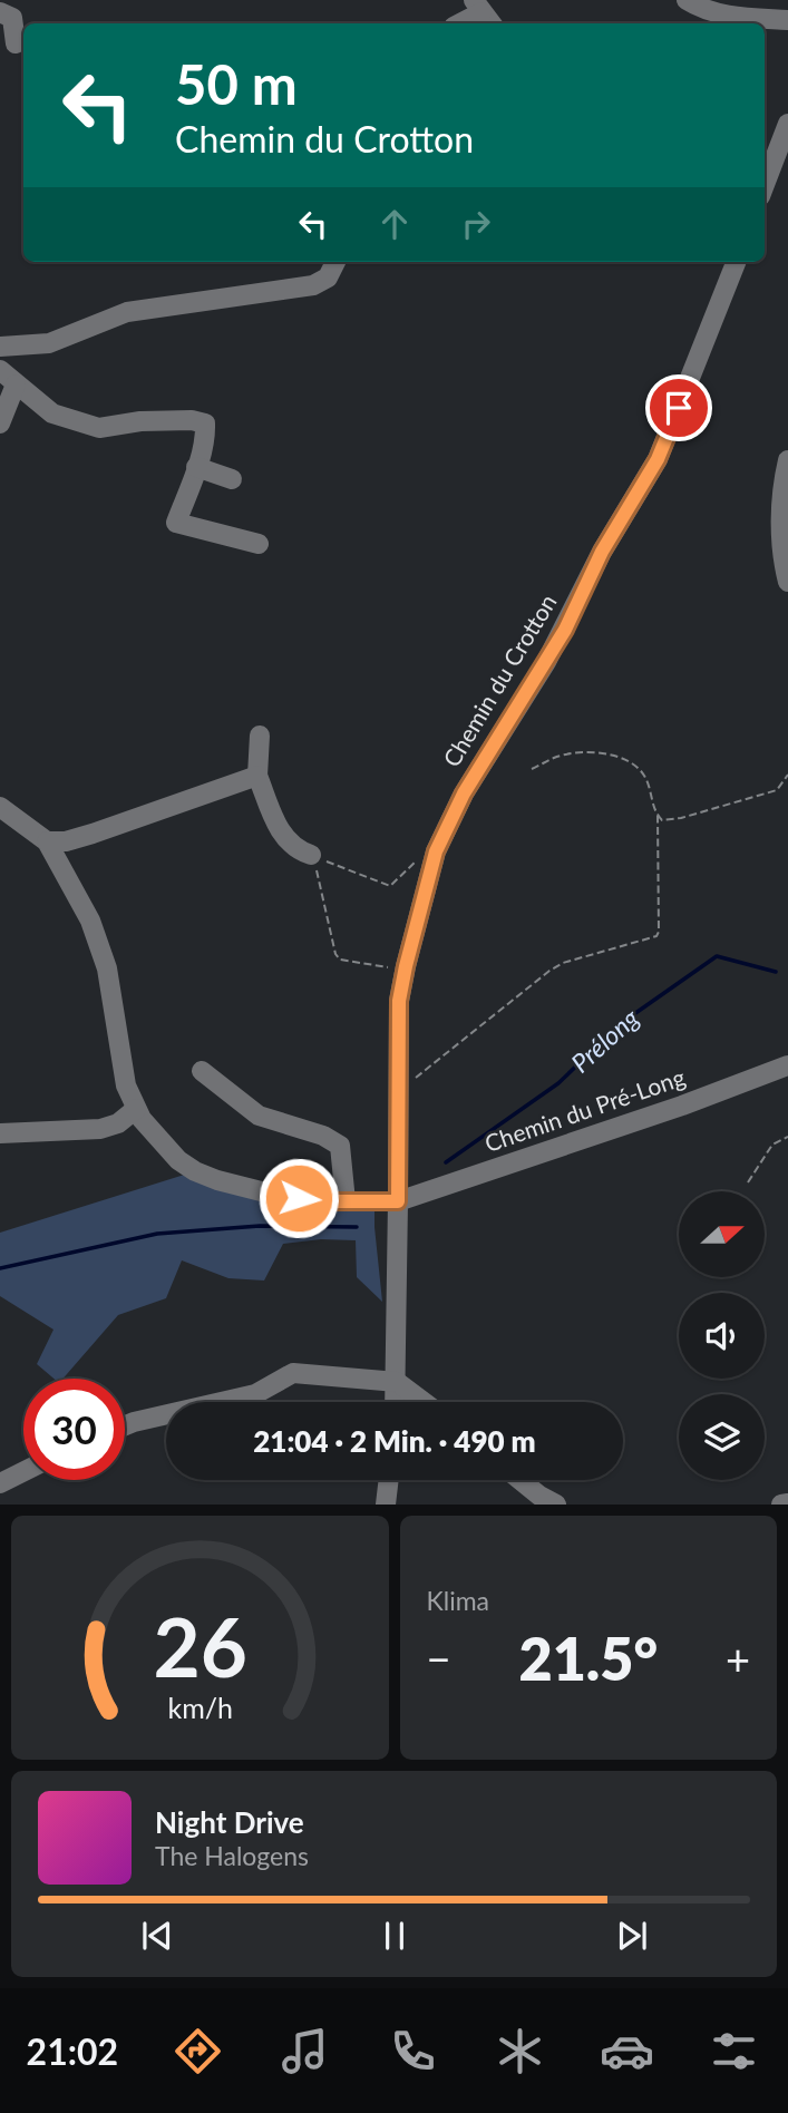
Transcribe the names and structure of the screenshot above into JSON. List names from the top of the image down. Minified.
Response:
{"streets":{"street":["Chemin du Crotton","Chemin du Pré-Long"]},"crossings":[["Chemin du Crotton","Chemin du Pré-Long"]],"water":["Prélong"],"north":"right","page":{"turn":["50 m","Chemin du Crotton"],"limit":"30","trip":"21:04 · 2 Min. · 490 m","tile":"Klima","heat":["−","21.5°","+"],"song":["Night Drive","The Halogens"],"tabs":"21:02","gauge":["26","km/h"]}}
